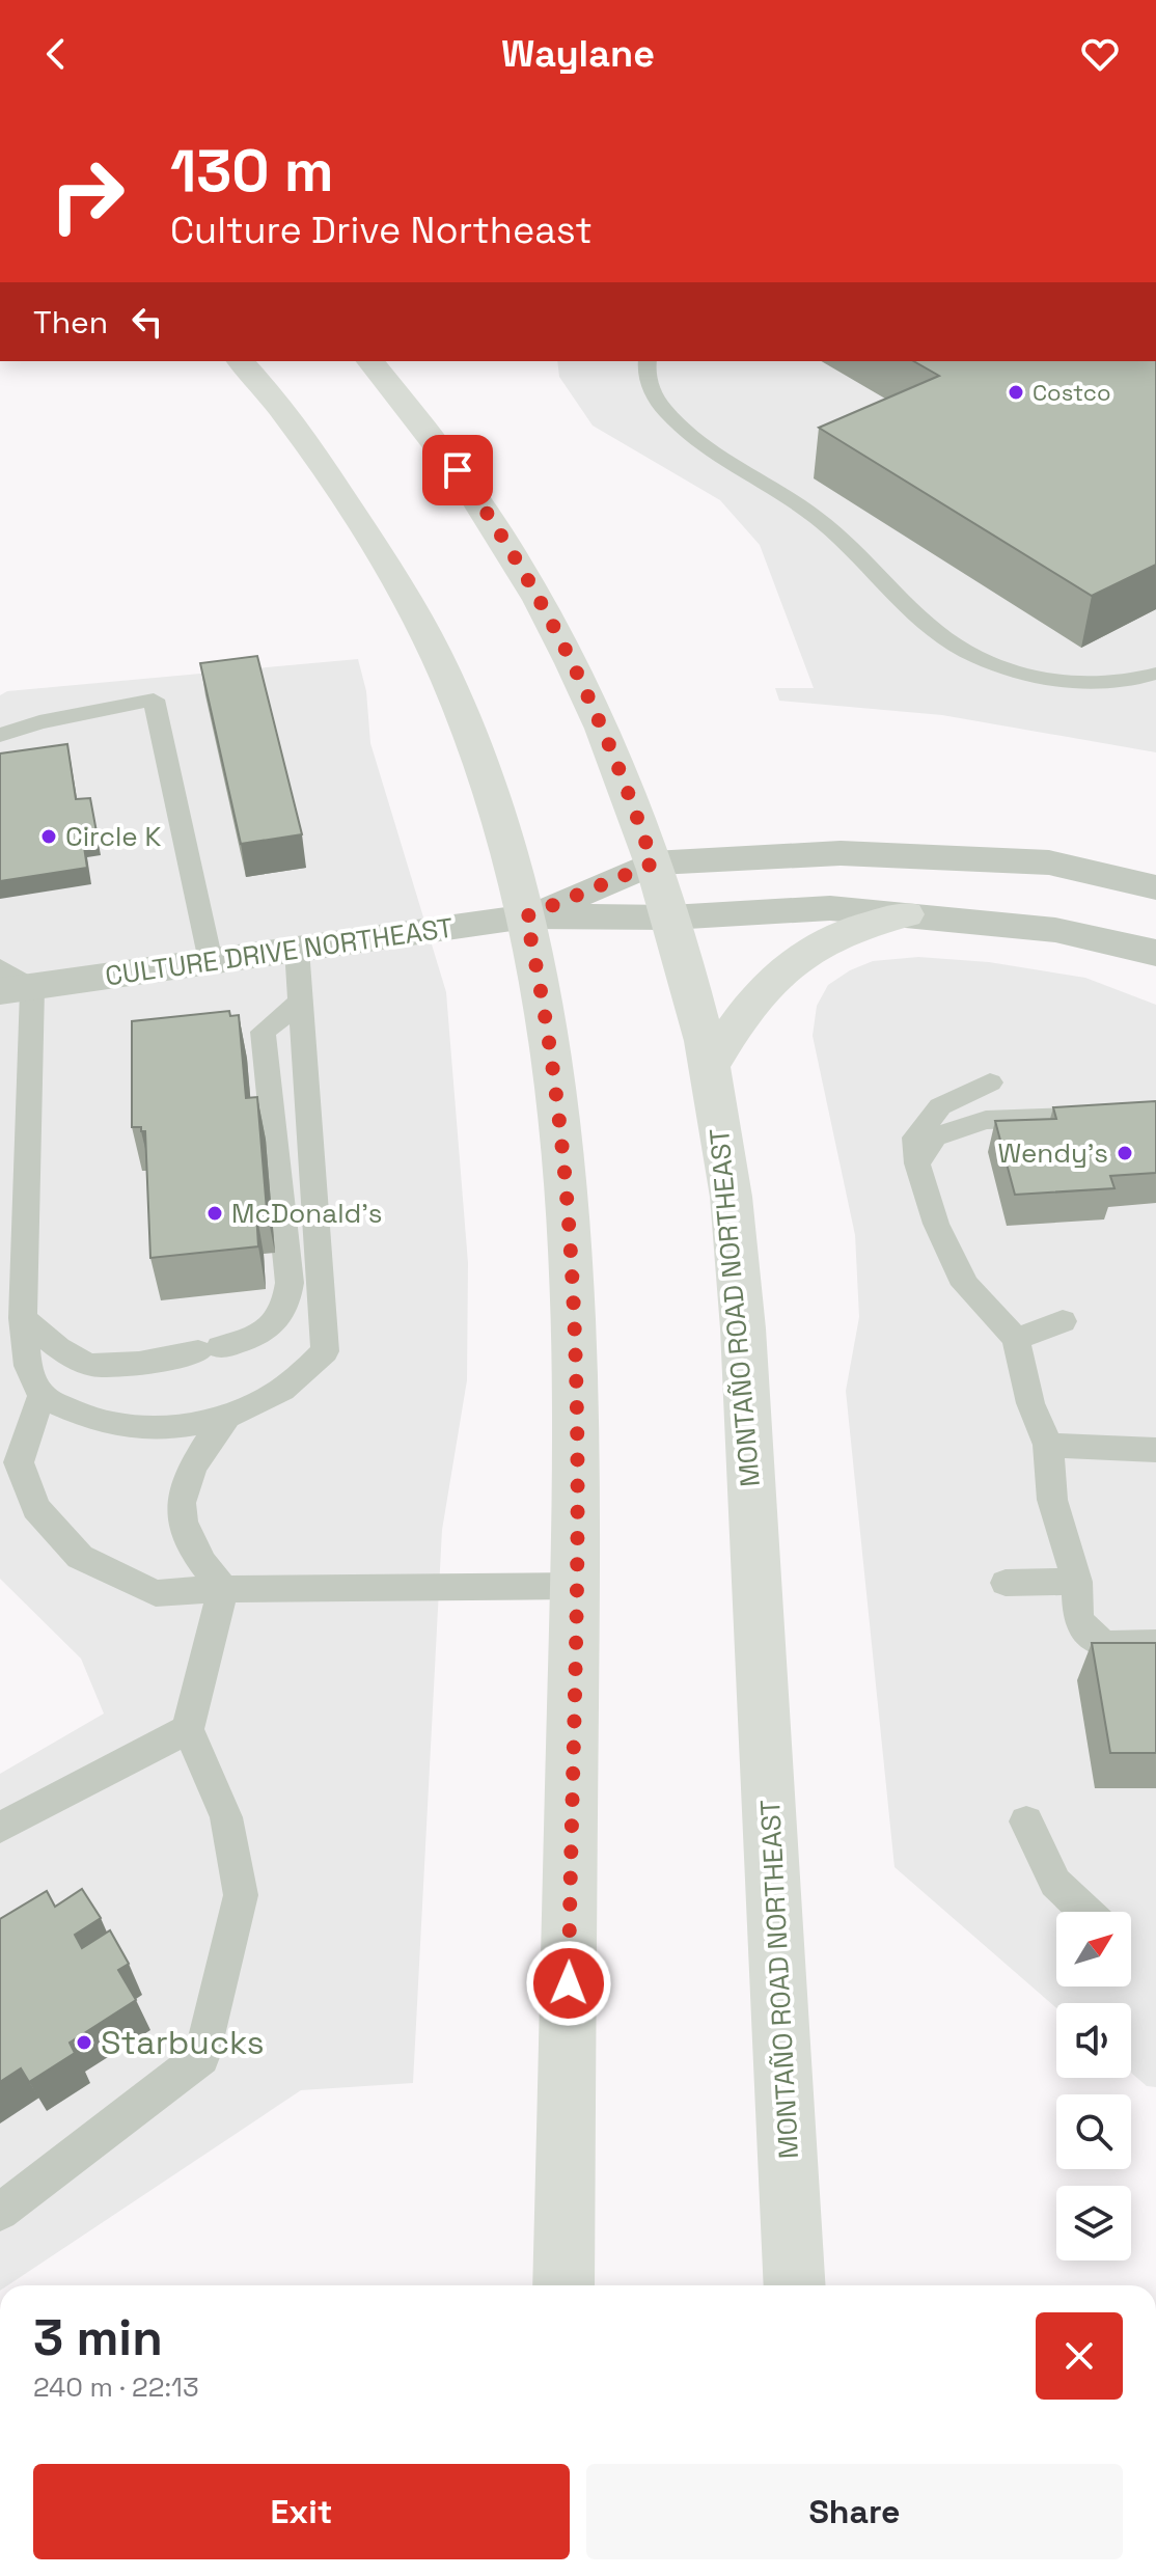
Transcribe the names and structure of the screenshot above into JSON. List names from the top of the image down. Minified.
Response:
{"streets":{"main road":["MONTAÑO ROAD NORTHEAST"],"street":["CULTURE DRIVE NORTHEAST"]},"crossings":[["CULTURE DRIVE NORTHEAST","MONTAÑO ROAD NORTHEAST"]],"places":["Costco","Circle K","Wendy's","McDonald's","Starbucks"],"north":"top right","page":{"header":"Waylane","turn":["130 m","Culture Drive Northeast"],"then":"Then","heading":["3 min","240 m · 22:13"],"buttons":["Exit","Share"]}}
